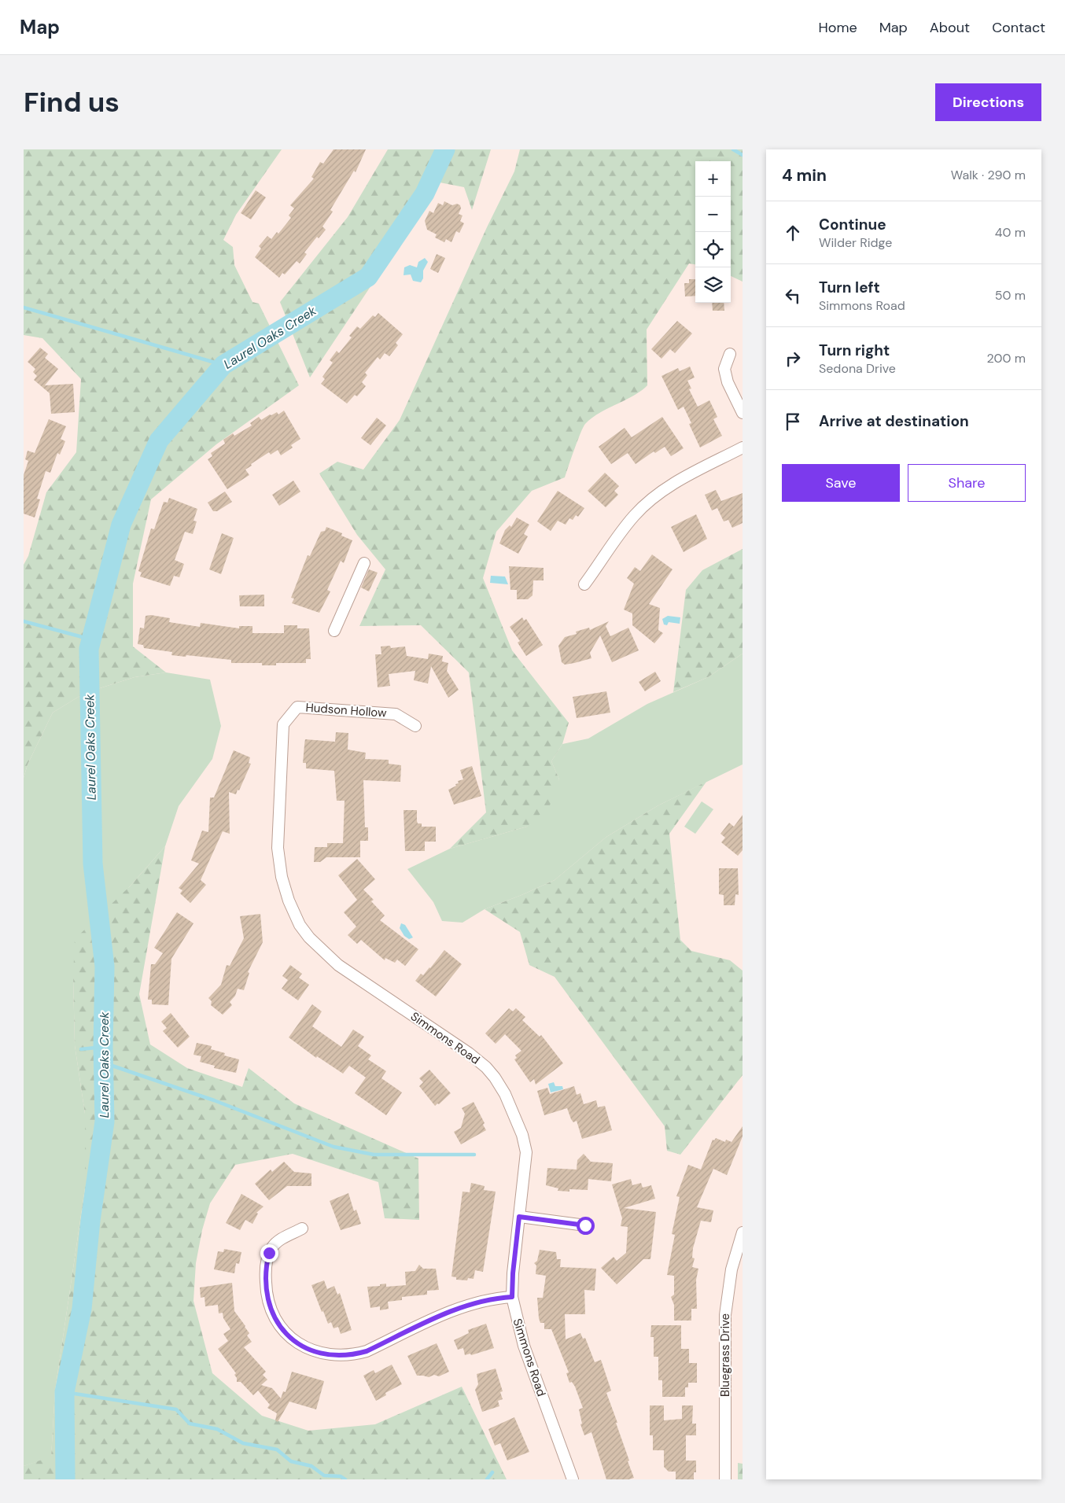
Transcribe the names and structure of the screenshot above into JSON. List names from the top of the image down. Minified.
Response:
{"streets":{"street":["Hudson Hollow","Simmons Road","Bluegrass Drive"]},"crossings":[["Hudson Hollow","Simmons Road"]],"water":["Laurel Oaks Creek"],"page":{"header":"Map","nav":["Home","Map","About","Contact"],"buttons":["Directions",["Save","Share"]],"title":"Find us","heading":["4 min","Walk · 290 m"],"map_buttons":["+","−"],"list":[["Continue","Wilder Ridge","40 m"],["Turn left","Simmons Road","50 m"],["Turn right","Sedona Drive","200 m"],"Arrive at destination"]}}
